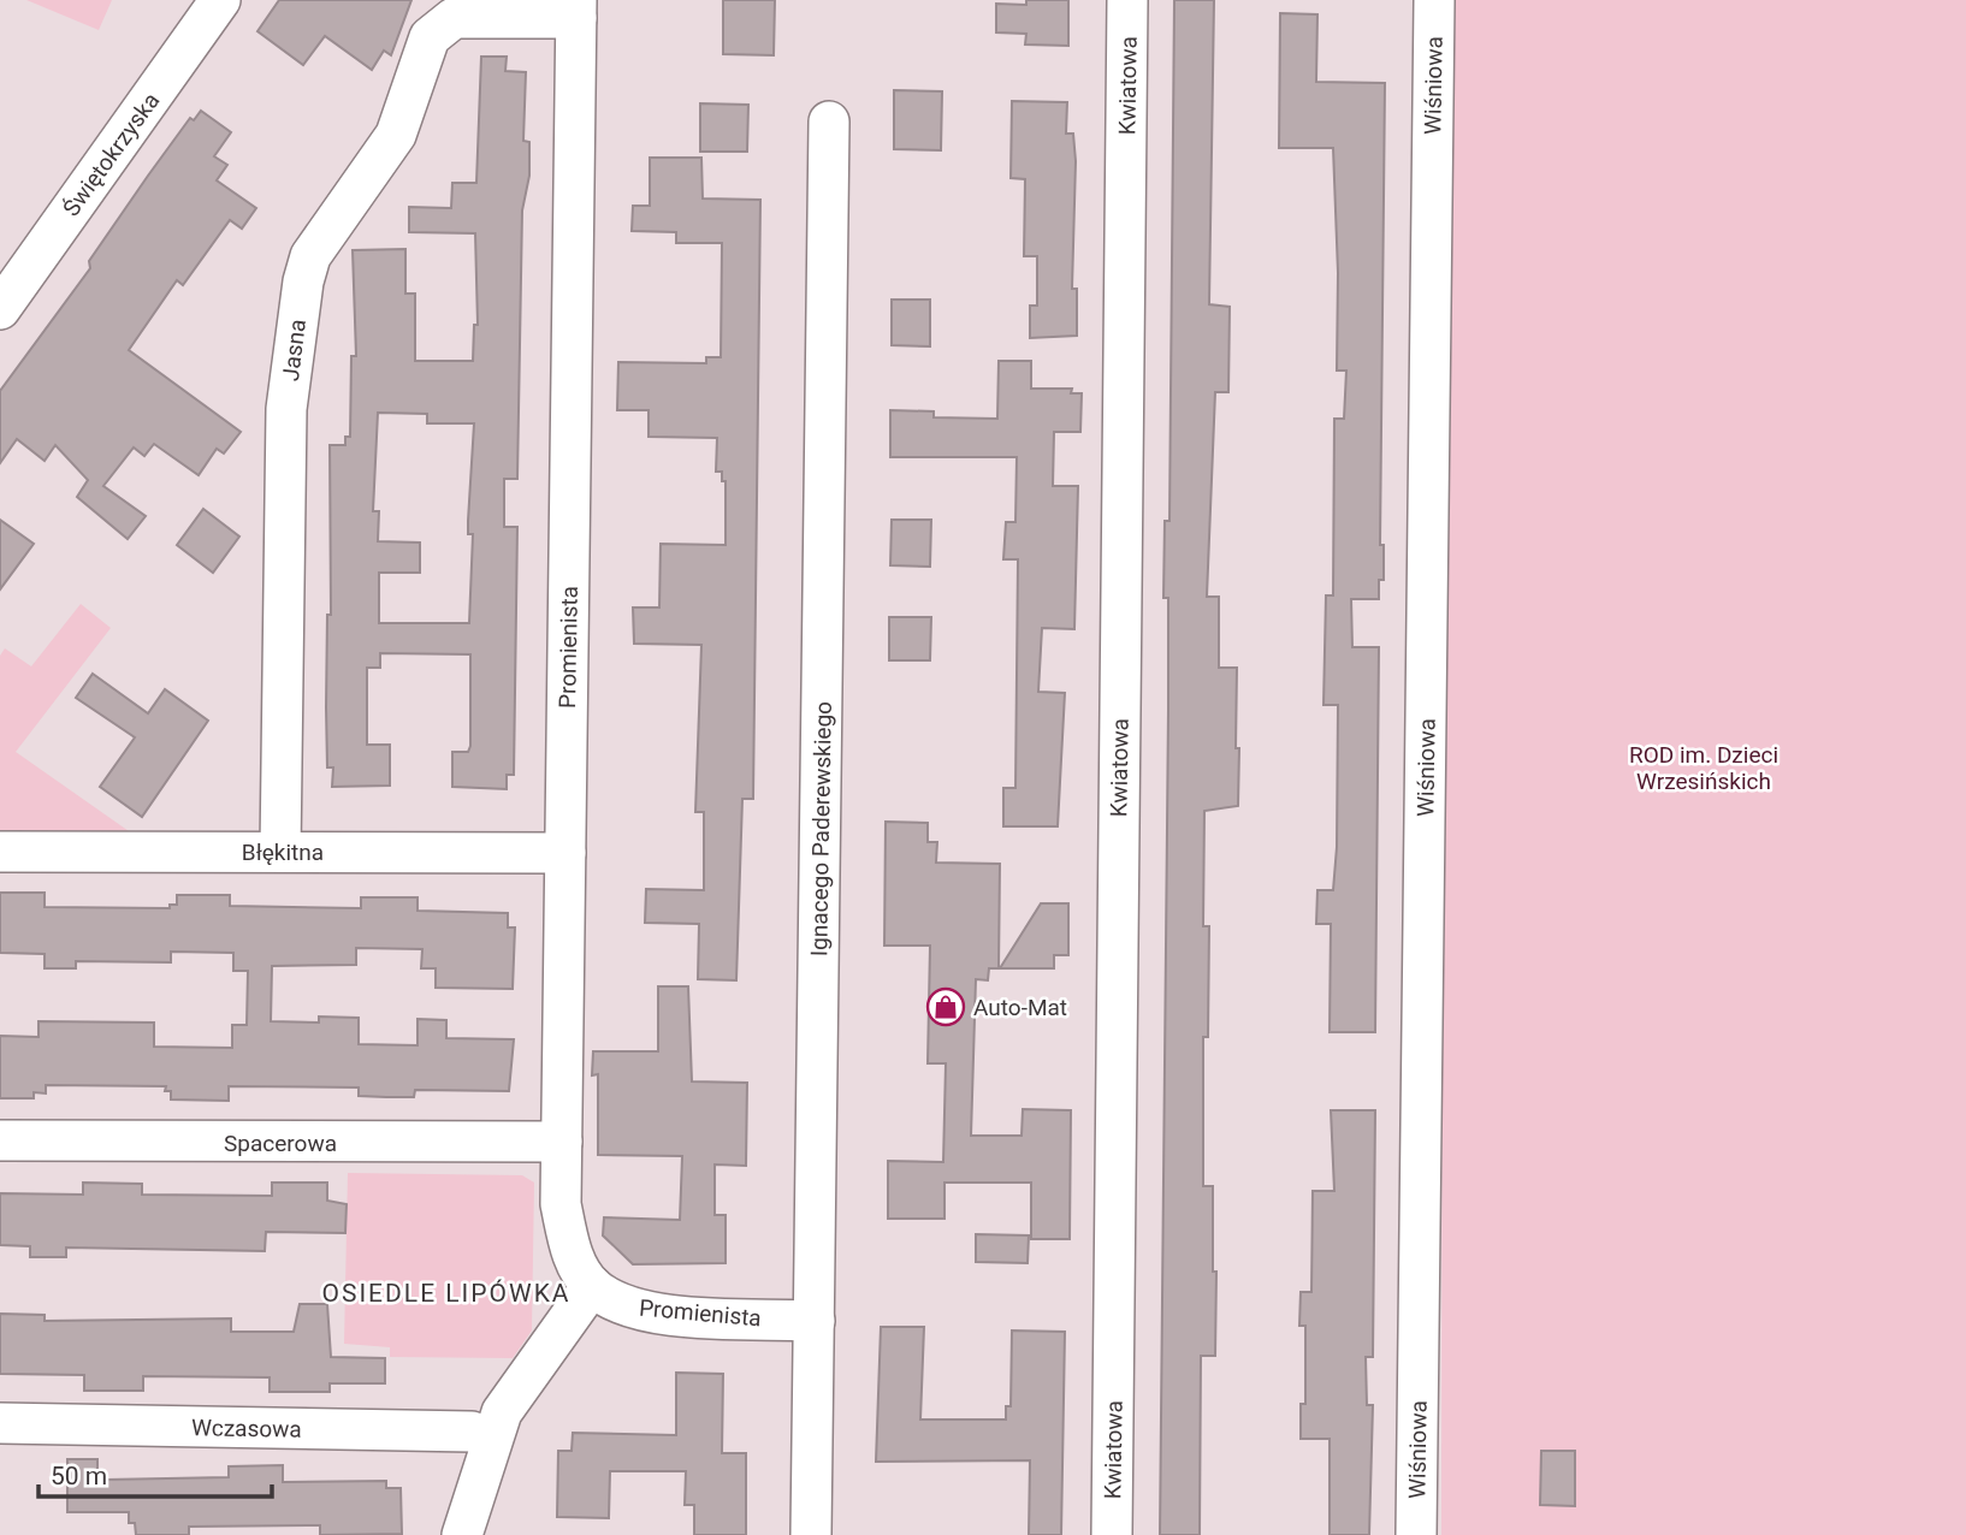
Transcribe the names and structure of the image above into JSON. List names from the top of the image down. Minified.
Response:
{"streets":{"street":["Kwiatowa","Wiśniowa","Świętokrzyska","Jasna","Promienista","Ignacego Paderewskiego","Błękitna","Spacerowa","Wczasowa"]},"crossings":[["Jasna","Promienista"],["Jasna","Błękitna"],["Promienista","Ignacego Paderewskiego"],["Promienista","Błękitna"],["Promienista","Spacerowa"]],"districts":["OSIEDLE LIPÓWKA"],"parks":["ROD im. Dzieci Wrzesińskich"],"places":{"shop":["Auto-Mat"]},"scale_bar":"50 m"}
